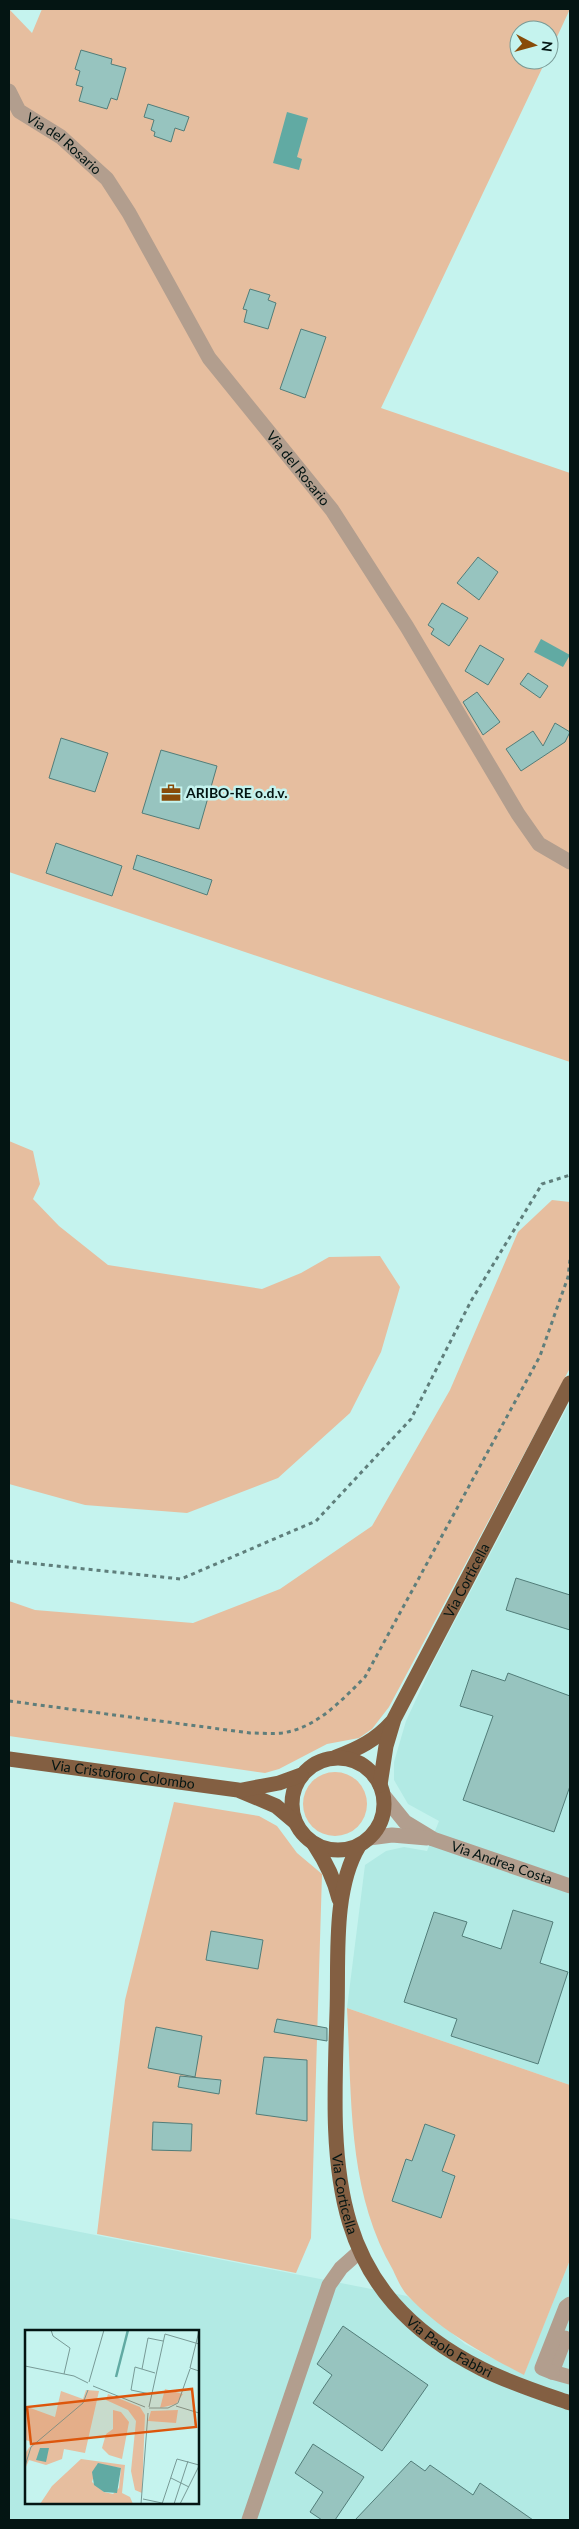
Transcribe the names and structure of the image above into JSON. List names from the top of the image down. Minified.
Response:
{"streets":{"main road":["Via Corticella","Via Cristoforo Colombo","Via Paolo Fabbri"],"street":["Via del Rosario","Via Andrea Costa"]},"crossings":[["Via Corticella","Via Cristoforo Colombo"],["Via Corticella","Via Andrea Costa"],["Via Corticella","Via Paolo Fabbri"],["Via Cristoforo Colombo","Via Andrea Costa"]],"places":{"office":["ARIBO-RE o.d.v."]},"north":"right"}
